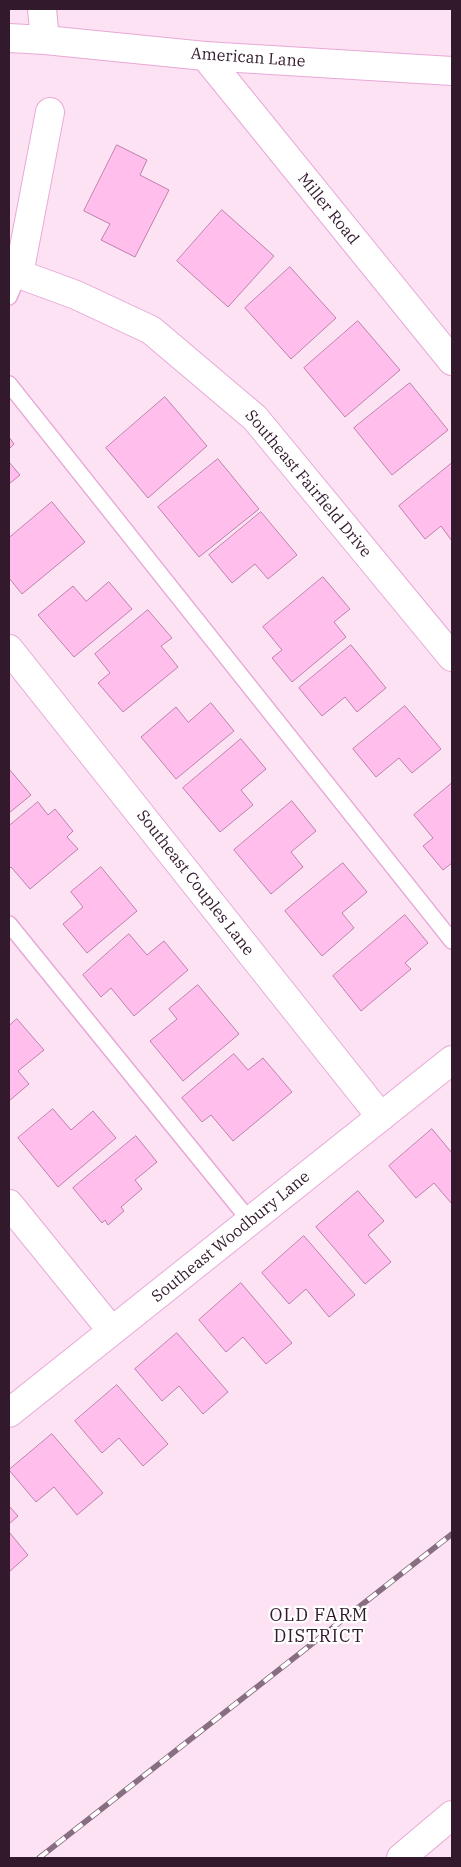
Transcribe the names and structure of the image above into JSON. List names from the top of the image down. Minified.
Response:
{"streets":{"street":["American Lane","Miller Road","Southeast Fairfield Drive","Southeast Couples Lane","Southeast Woodbury Lane"]},"crossings":[["American Lane","Miller Road"],["Southeast Couples Lane","Southeast Woodbury Lane"]],"districts":["OLD FARM DISTRICT"]}
